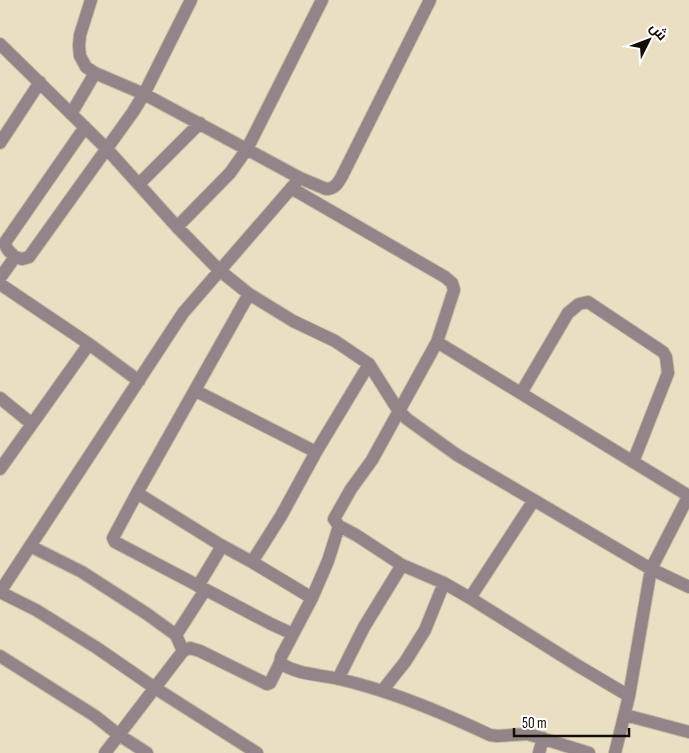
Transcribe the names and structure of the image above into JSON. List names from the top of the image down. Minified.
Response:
{"scale_bar":"50 m","north":"top right"}
